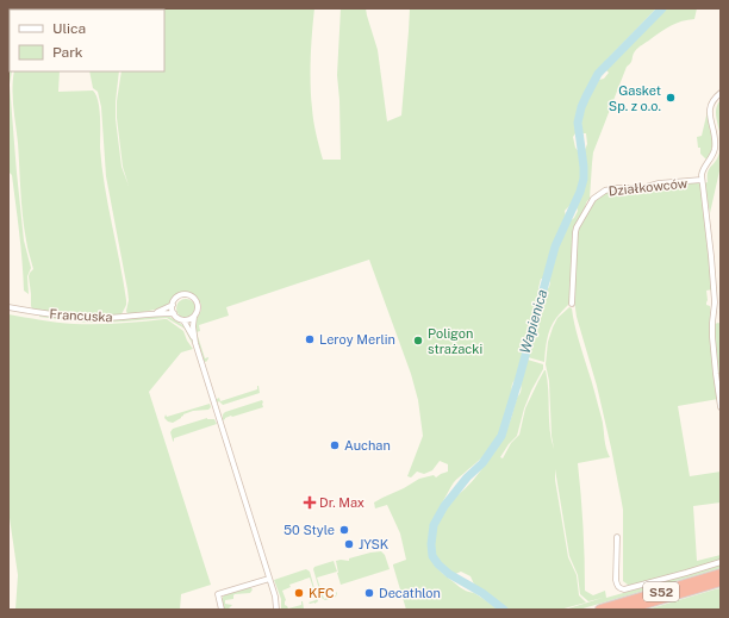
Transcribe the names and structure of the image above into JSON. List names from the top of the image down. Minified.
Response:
{"streets":{"highway":["S52"],"street":["Działkowców","Francuska"]},"water":["Wapienica"],"places":{"other":["Gasket Sp. z o.o.","Leroy Merlin","Poligon strażacki","Auchan","50 Style","JYSK","KFC","Decathlon"],"health":["Dr. Max"]},"legend":["Ulica","Park"]}
